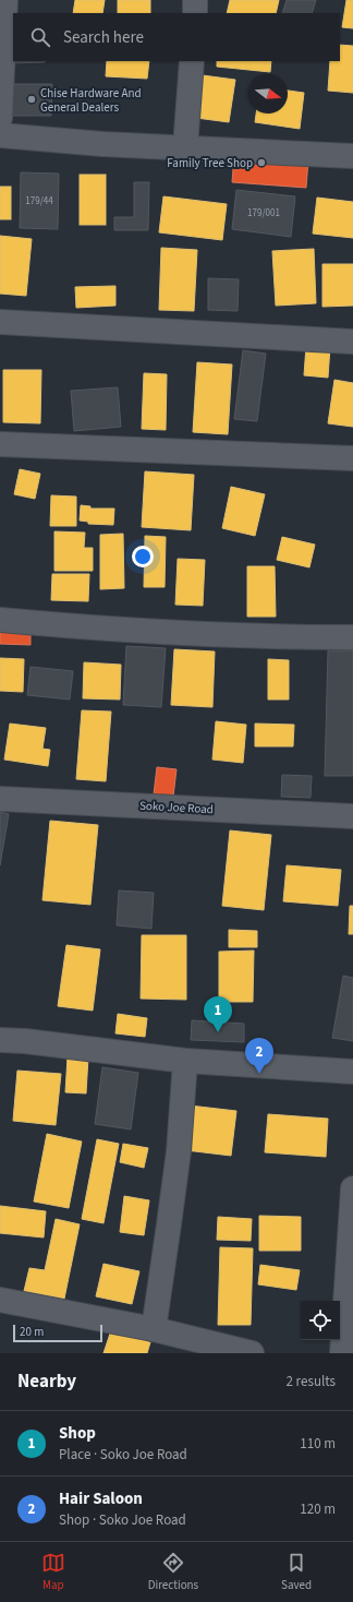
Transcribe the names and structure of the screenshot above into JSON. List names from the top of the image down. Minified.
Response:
{"streets":{"street":["Soko Joe Road"]},"places":["Chise Hardware And General Dealers","Family Tree Shop"],"house_numbers":["179/44","179/001"],"scale_bar":"20 m","north":"right","page":{"search":"Search here","pins":["1","2"],"scale":"20 m","heading":["Nearby","2 results"],"list":[{"mark":"1","name":"Shop","note":"Place · Soko Joe Road","value":"110 m"},{"mark":"2","name":"Hair Saloon","note":"Shop · Soko Joe Road","value":"120 m"}],"nav":["Map","Directions","Saved"]}}
